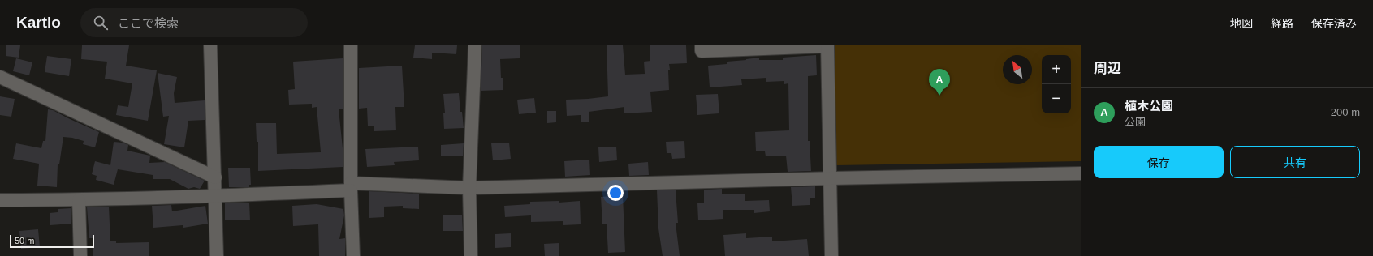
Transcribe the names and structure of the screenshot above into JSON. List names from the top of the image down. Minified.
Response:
{"scale_bar":"50 m","north":"top left","page":{"header":"Kartio","search":"ここで検索","nav":["地図","経路","保存済み"],"heading":"周辺","map_buttons":["+","−"],"pins":"A","list":[{"mark":"A","name":"植木公園","note":"公園","value":"200 m"}],"buttons":["保存","共有"],"scale":"50 m"}}
